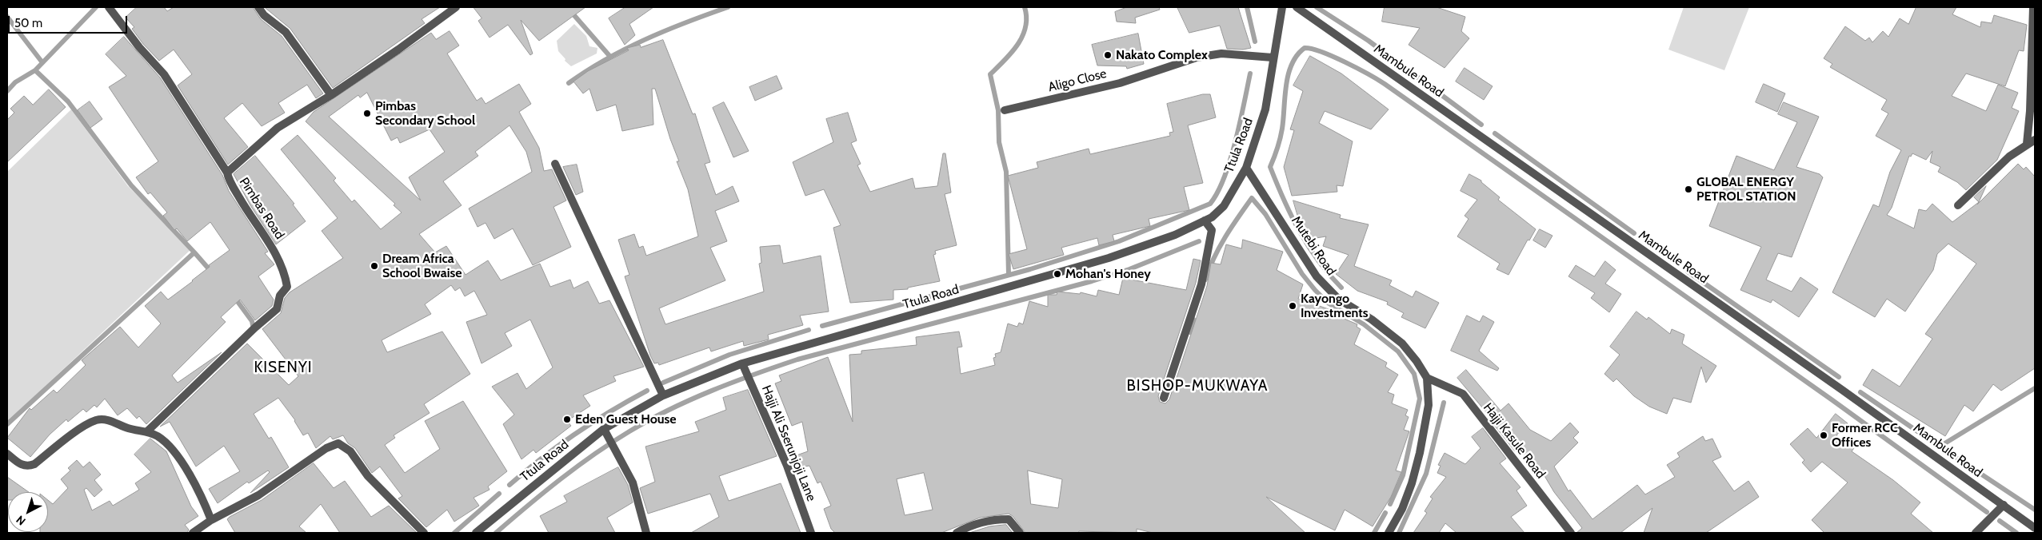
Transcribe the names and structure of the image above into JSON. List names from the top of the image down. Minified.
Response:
{"streets":{"street":["Mambule Road","Aligo Close","Ttula Road","Pimbas Road","Mutebi Road","Hajji Kasule Road","Hajji Ali Sserunjoji Lane"]},"crossings":[["Aligo Close","Ttula Road"],["Ttula Road","Mutebi Road"],["Ttula Road","Hajji Ali Sserunjoji Lane"],["Mutebi Road","Hajji Kasule Road"]],"districts":["KISENYI","BISHOP-MUKWAYA"],"places":["Nakato Complex","Pimbas Secondary School","GLOBAL ENERGY PETROL STATION","Dream Africa School Bwaise","Mohan's Honey","Kayongo Investments","Eden Guest House","Former RCC Offices"],"scale_bar":"50 m","north":"bottom left"}
